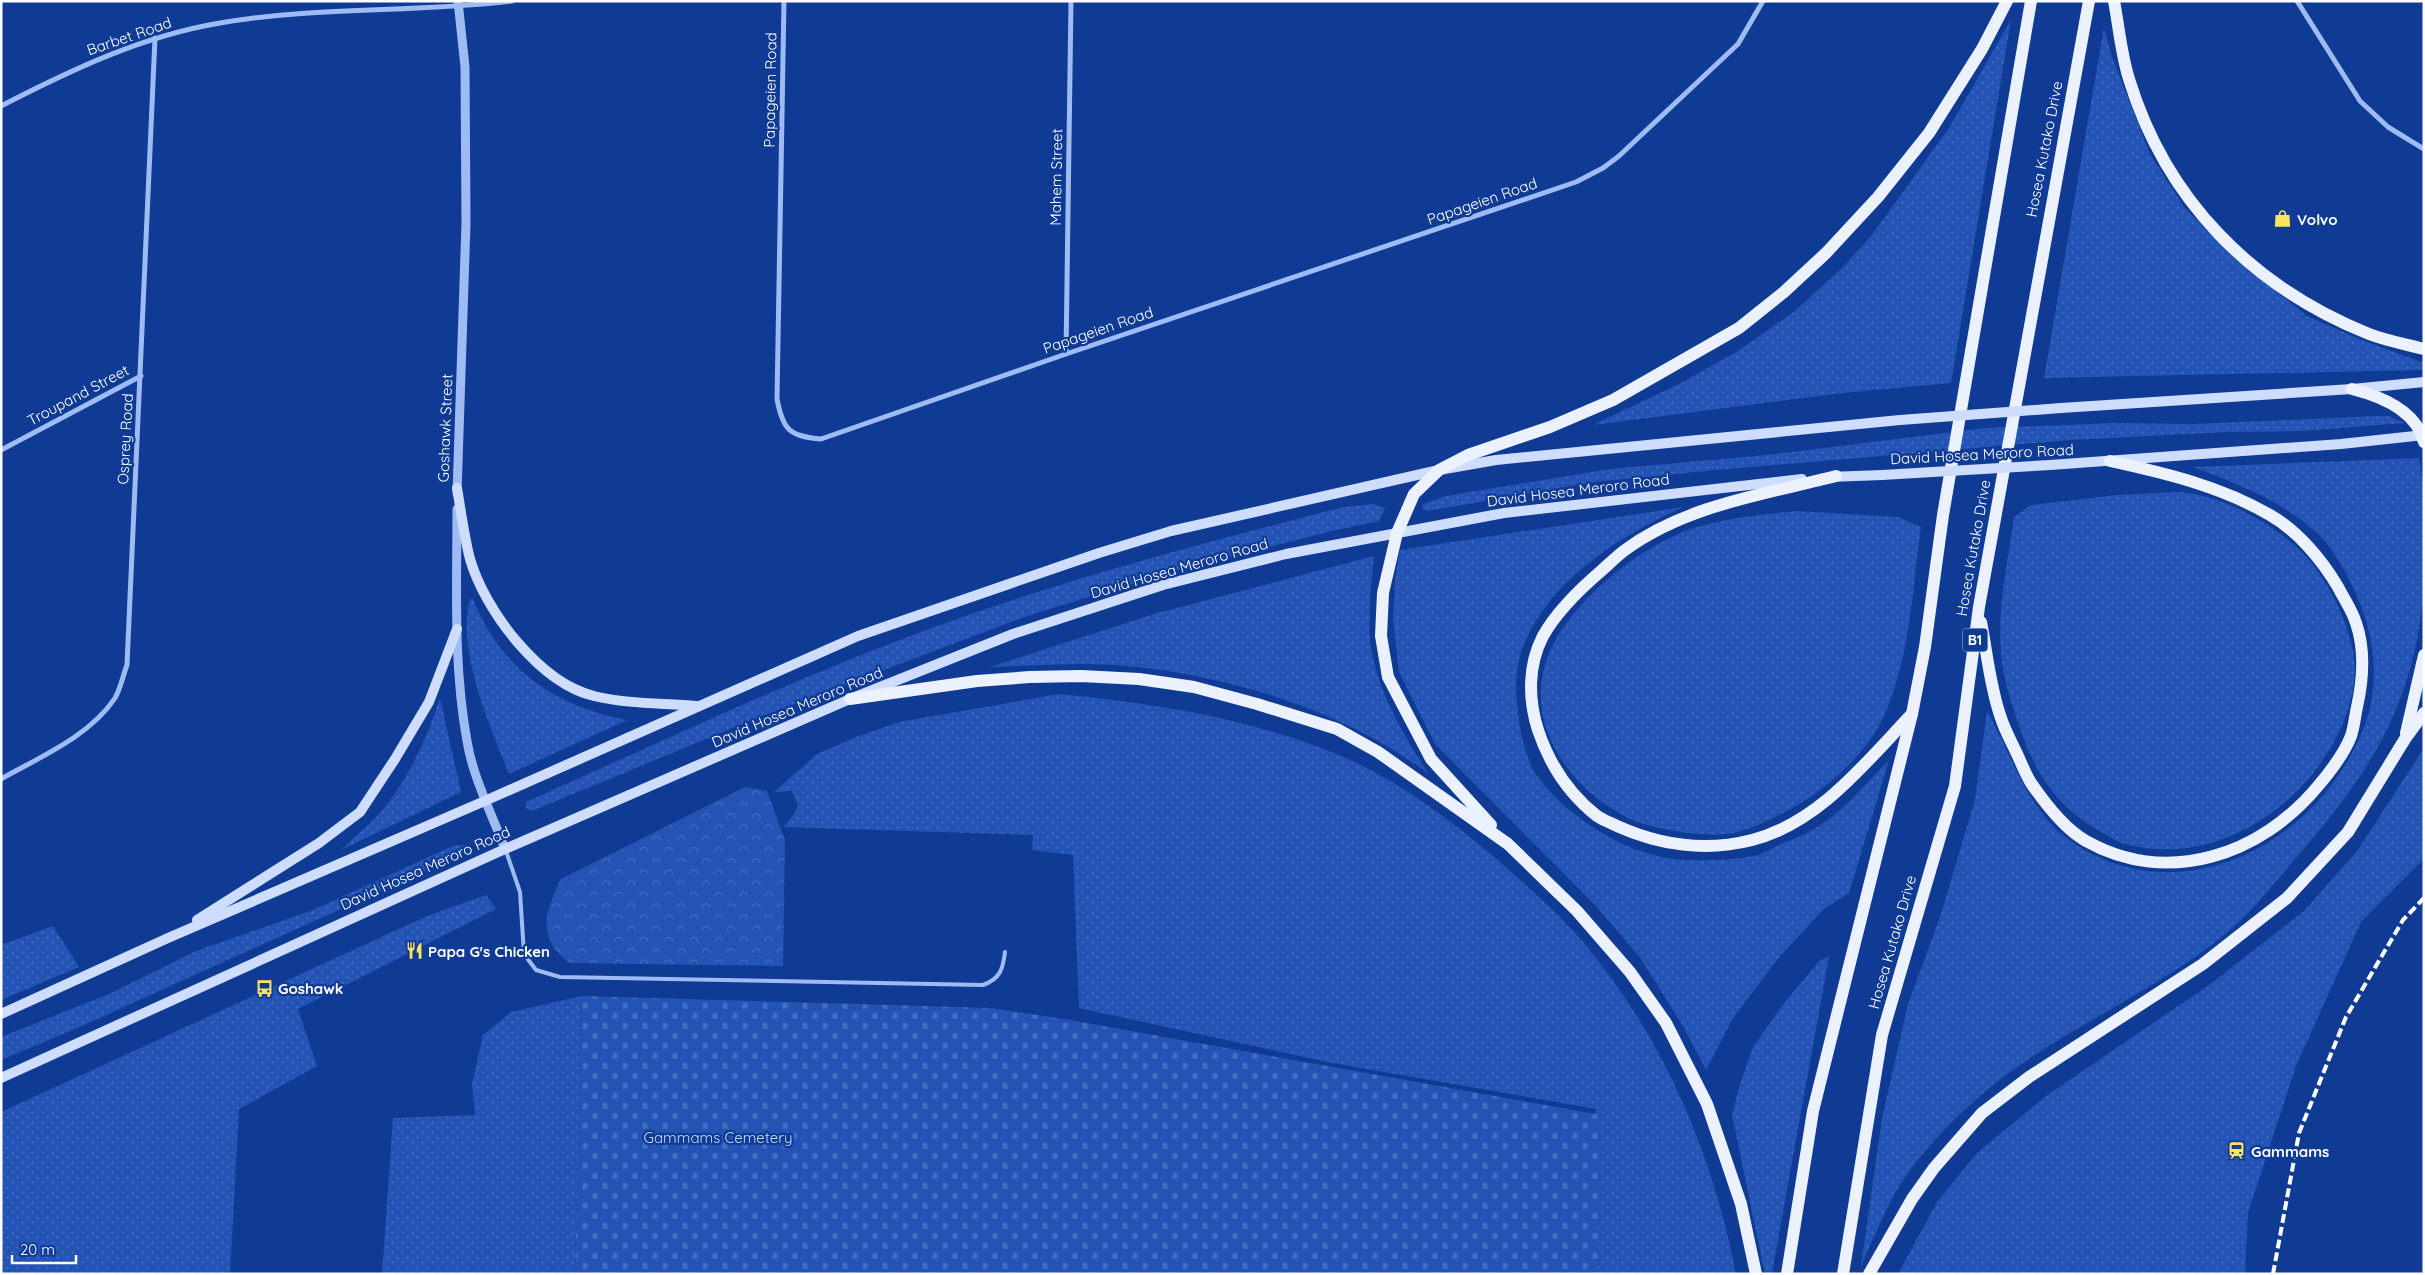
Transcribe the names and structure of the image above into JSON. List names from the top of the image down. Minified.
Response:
{"streets":{"main road":["Hosea Kutako Drive","David Hosea Meroro Road","B1"],"street":["Barbet Road","Papageien Road","Mahem Street","Troupand Street","Goshawk Street","Osprey Road"]},"crossings":[["Barbet Road","Goshawk Street"],["Barbet Road","Osprey Road"],["Papageien Road","Mahem Street"],["Troupand Street","Osprey Road"],["Goshawk Street","David Hosea Meroro Road"]],"parks":["Gammams Cemetery"],"places":{"shop":["Volvo"],"restaurant":["Papa G's Chicken"],"bus stop":["Goshawk"],"station":["Gammams"]},"scale_bar":"20 m"}
